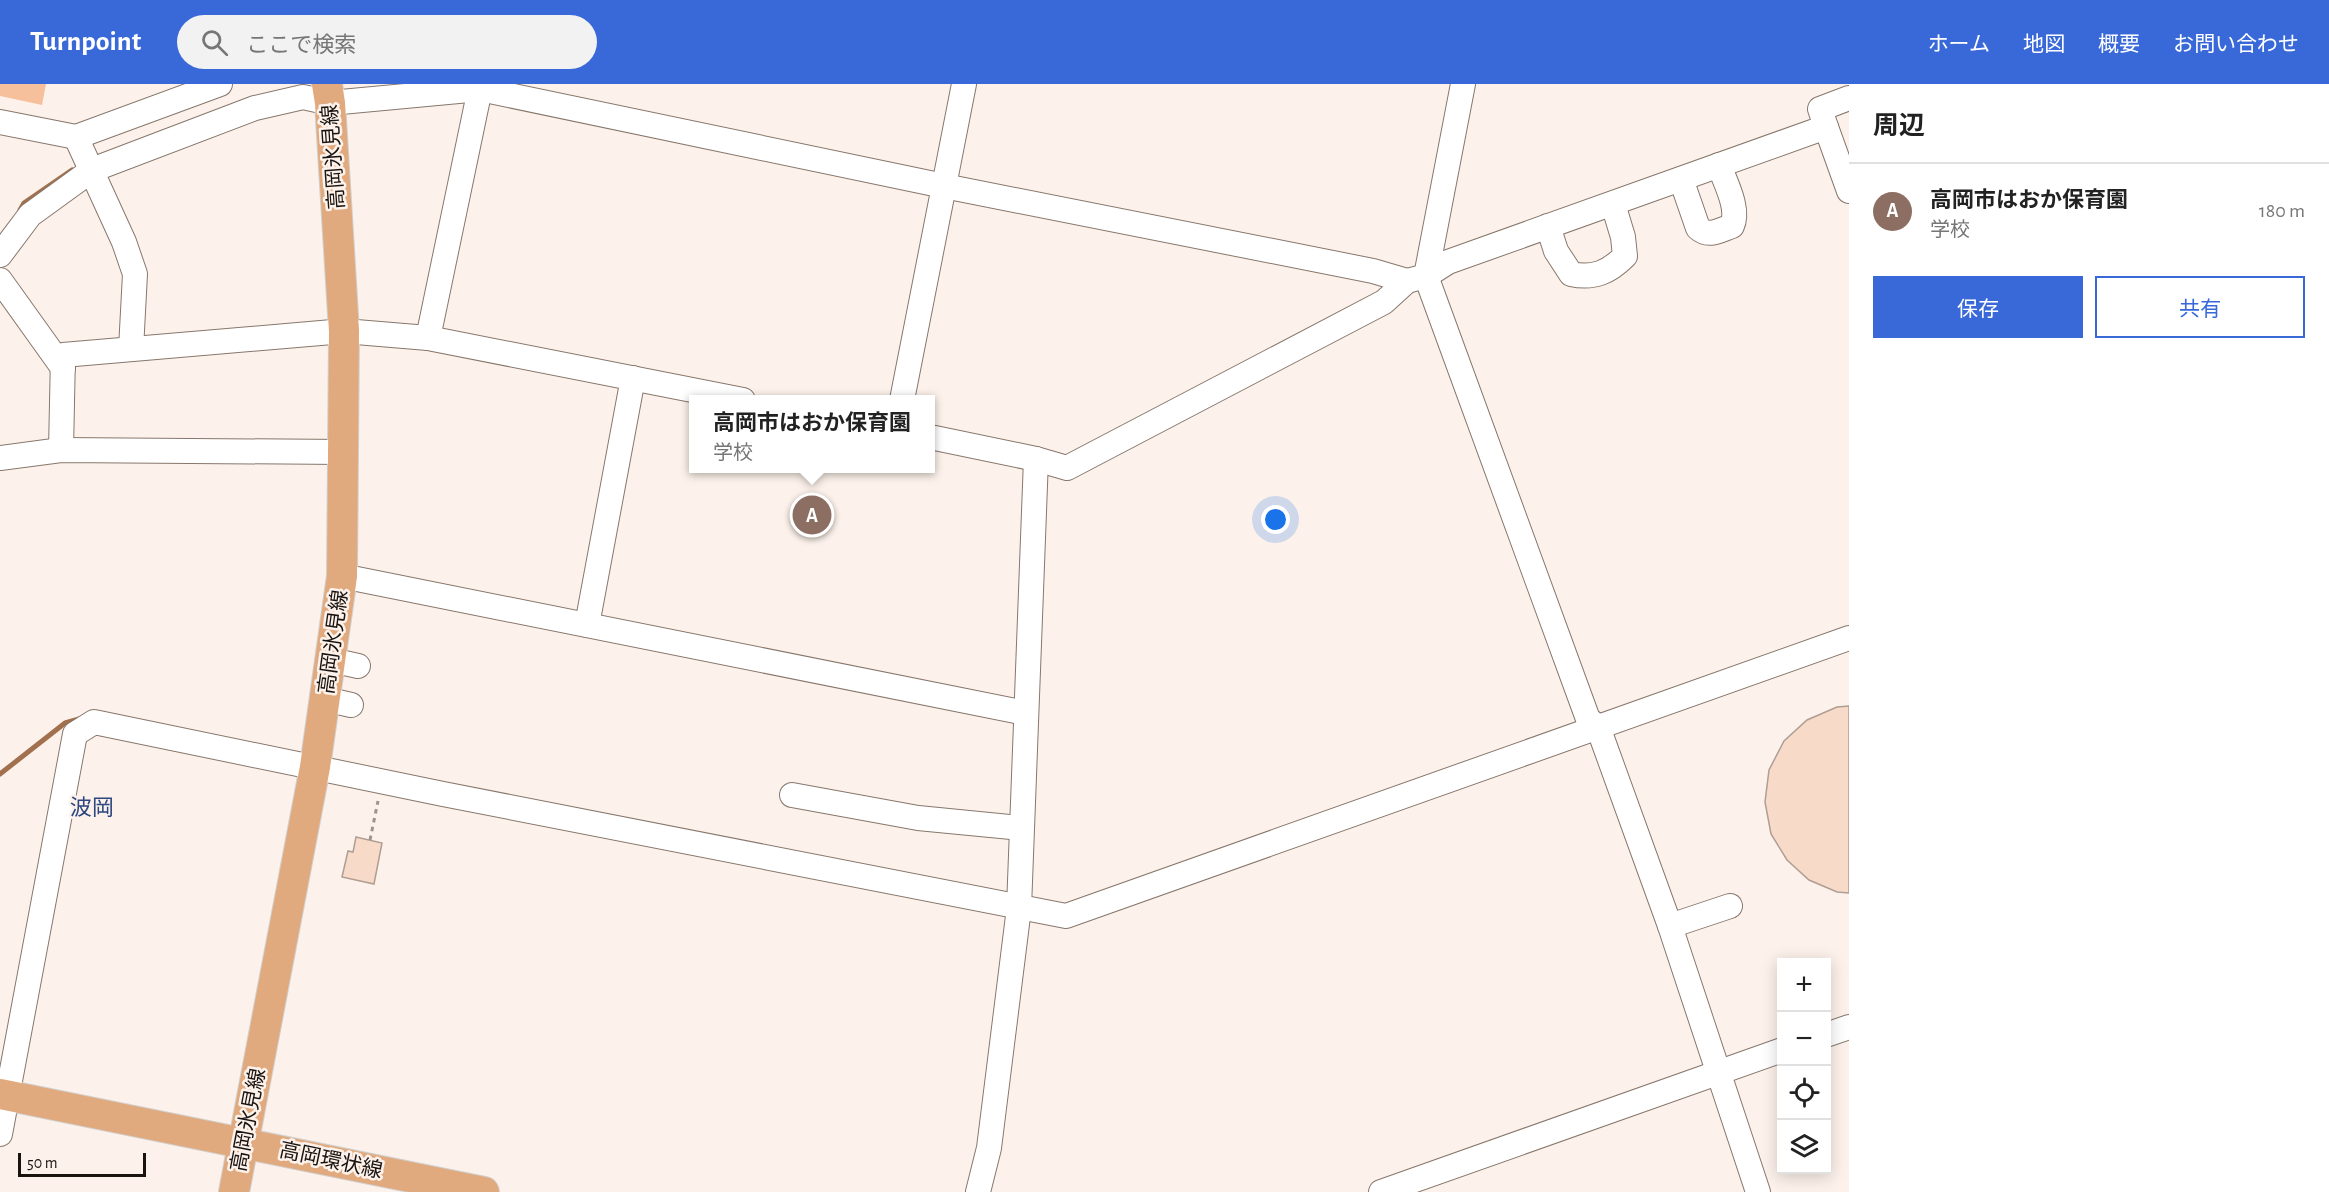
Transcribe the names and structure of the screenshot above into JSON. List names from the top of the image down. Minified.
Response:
{"streets":{"main road":["高岡氷見線","高岡環状線"]},"crossings":[["高岡氷見線","高岡環状線"]],"districts":["波岡"],"scale_bar":"50 m","page":{"header":"Turnpoint","search":"ここで検索","nav":["ホーム","地図","概要","お問い合わせ"],"heading":"周辺","list":[{"mark":"A","name":"高岡市はおか保育園","note":"学校","value":"180 m"}],"buttons":["保存","共有"],"popup":["高岡市はおか保育園","学校"],"pins":"A","map_buttons":["+","−"],"scale":"50 m"}}
